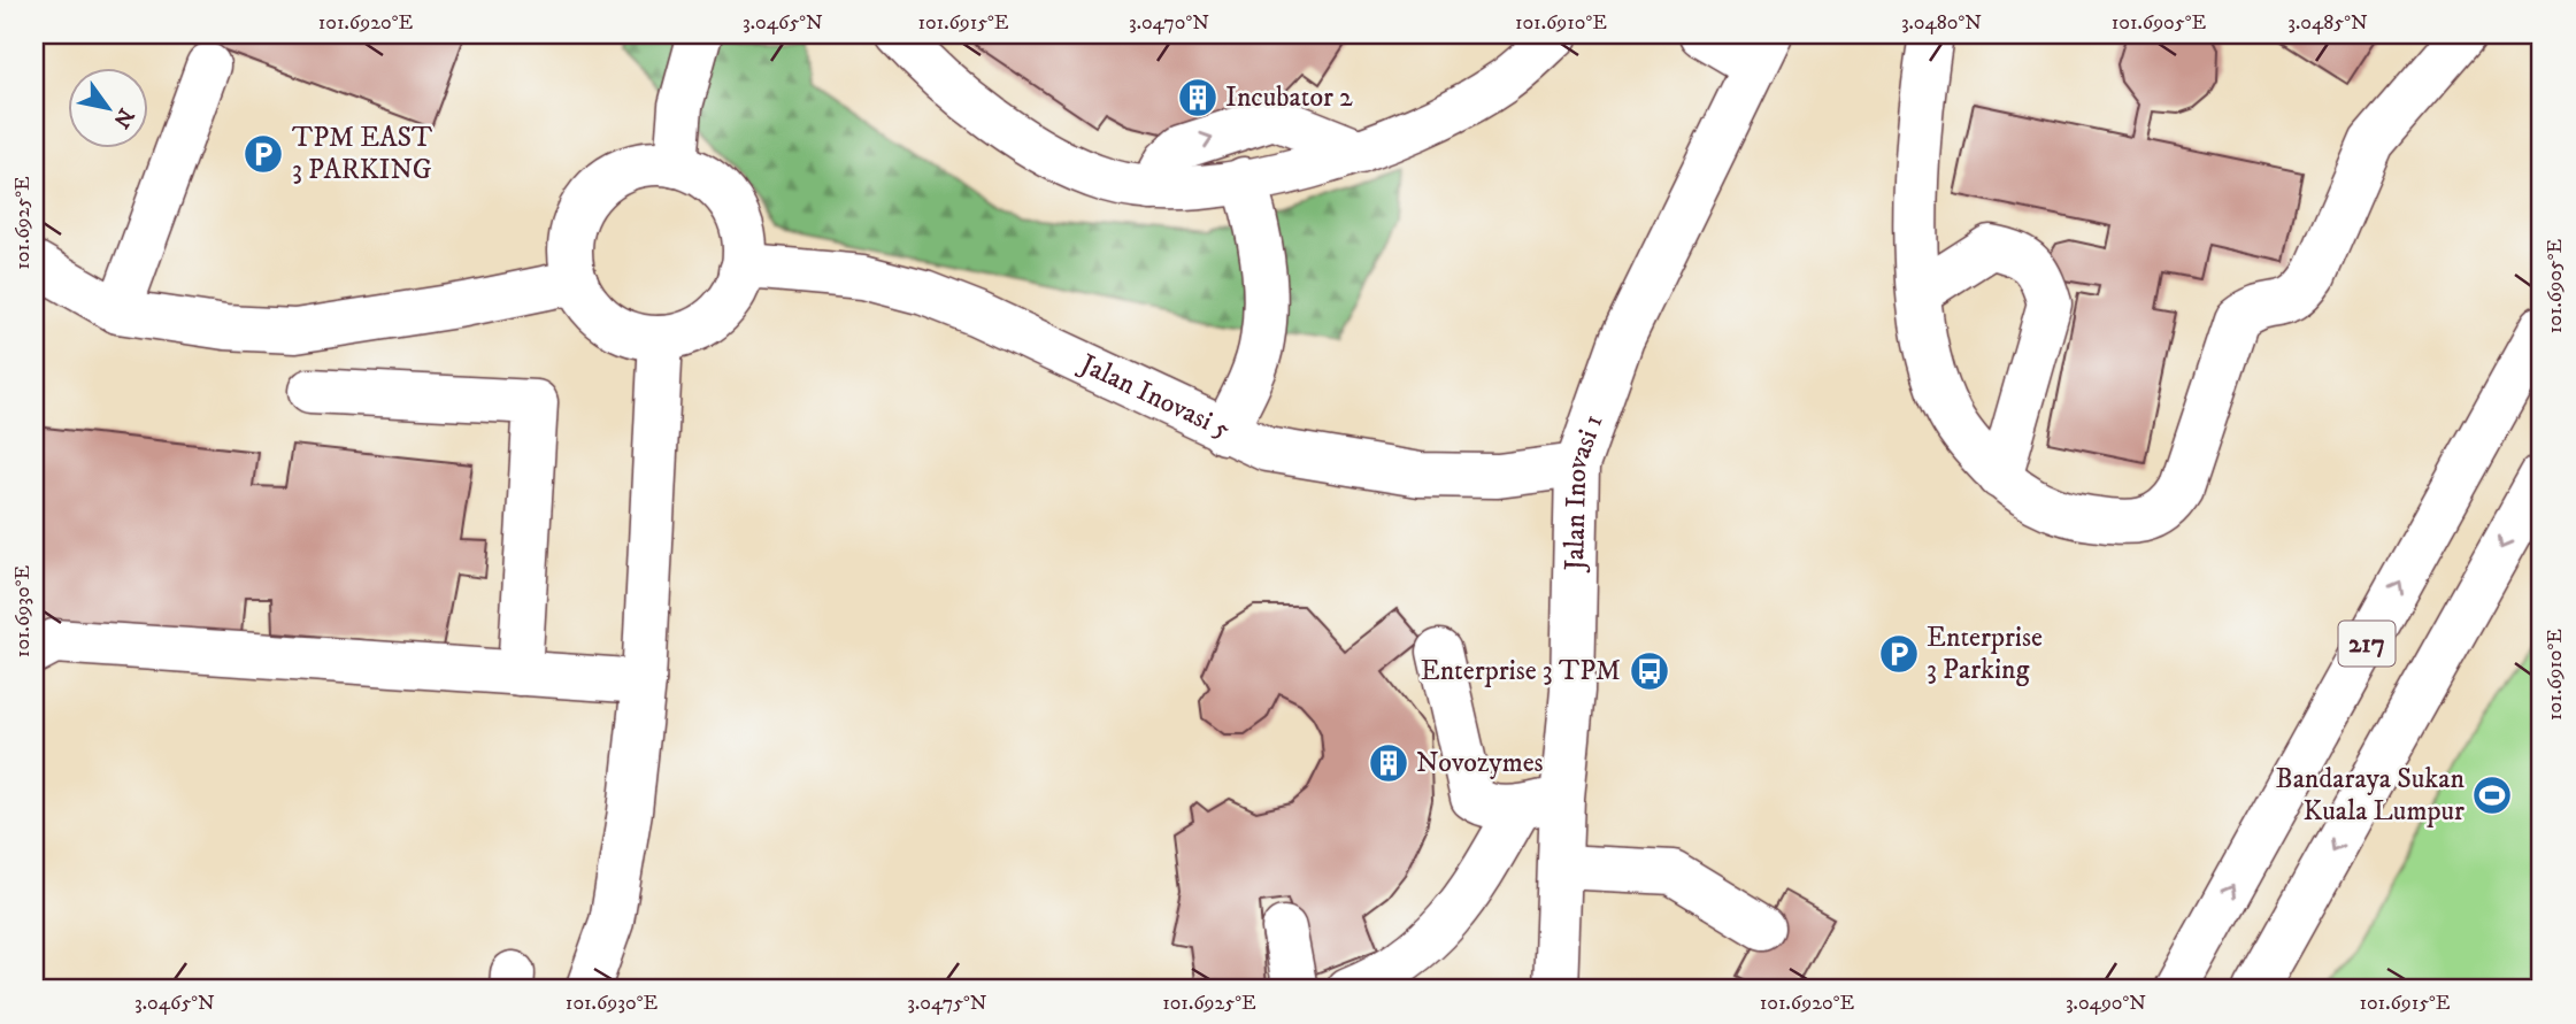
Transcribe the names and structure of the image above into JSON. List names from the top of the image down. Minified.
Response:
{"streets":{"main road":["Jalan Inovasi 5","Jalan Inovasi 1","217"]},"crossings":[["Jalan Inovasi 5","Jalan Inovasi 1"]],"places":{"building":["Incubator 2","Novozymes"],"parking":["TPM EAST 3 PARKING","Enterprise 3 Parking"],"bus stop":["Enterprise 3 TPM"],"sports":["Bandaraya Sukan Kuala Lumpur"]},"north":"bottom right","coordinates":["101.6920°E","3.0465°N","101.6915°E","3.0470°N","101.6910°E","3.0480°N","101.6905°E","3.0485°N","101.6925°E","101.6930°E","3.0475°N","3.0490°N"]}
